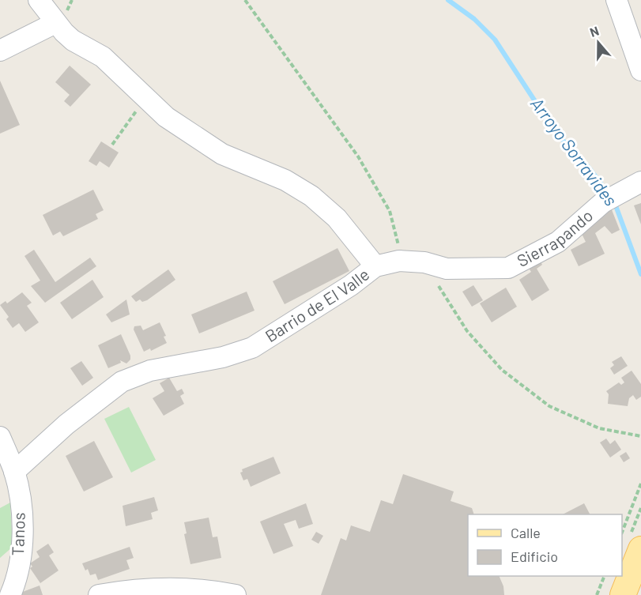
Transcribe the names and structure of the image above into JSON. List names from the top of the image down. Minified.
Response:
{"streets":{"street":["Sierrapando","Barrio de El Valle","Tanos"]},"crossings":[["Sierrapando","Barrio de El Valle"],["Barrio de El Valle","Tanos"]],"water":["Arroyo Sorravides"],"legend":["Calle","Edificio"],"north":"top"}
